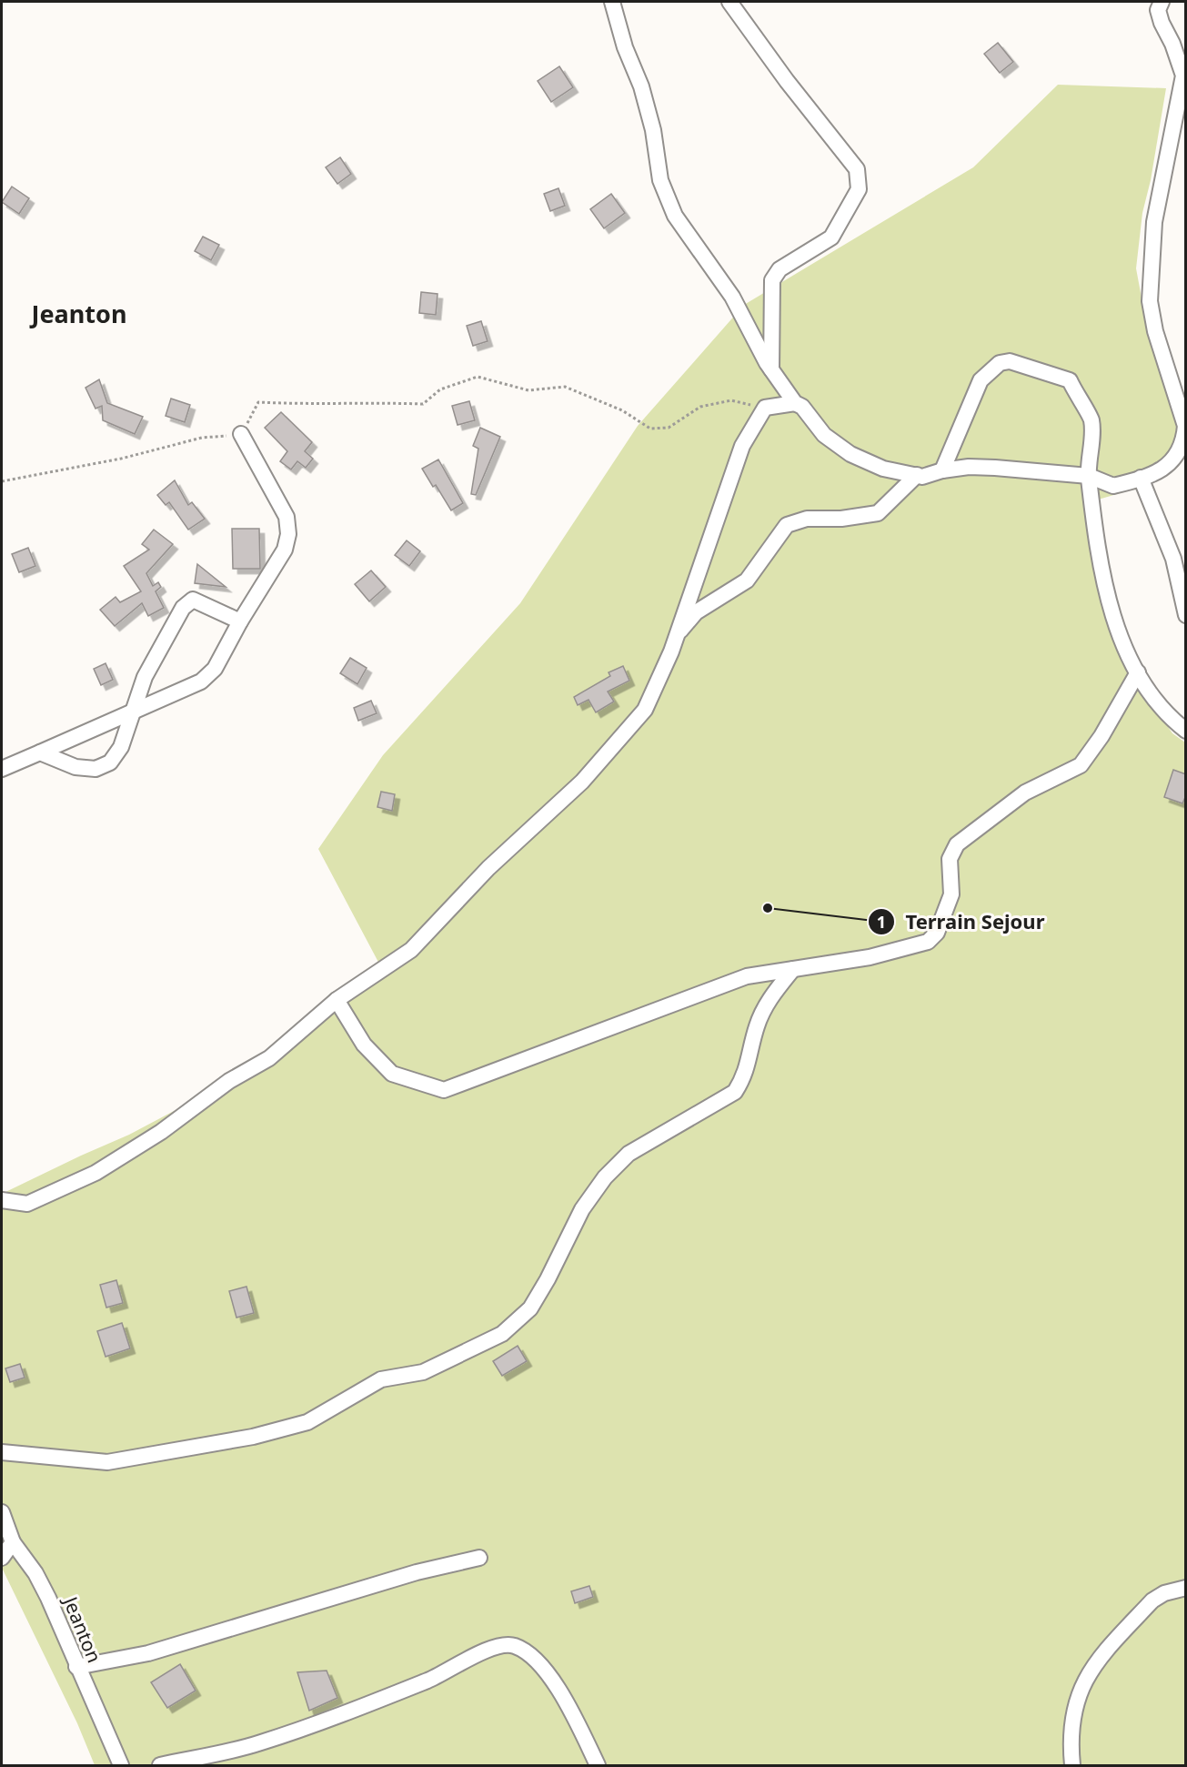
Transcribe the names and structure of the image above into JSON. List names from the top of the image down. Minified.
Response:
{"streets":{"street":["Jeanton"]},"districts":["Jeanton"],"places":["Terrain Sejour"]}
